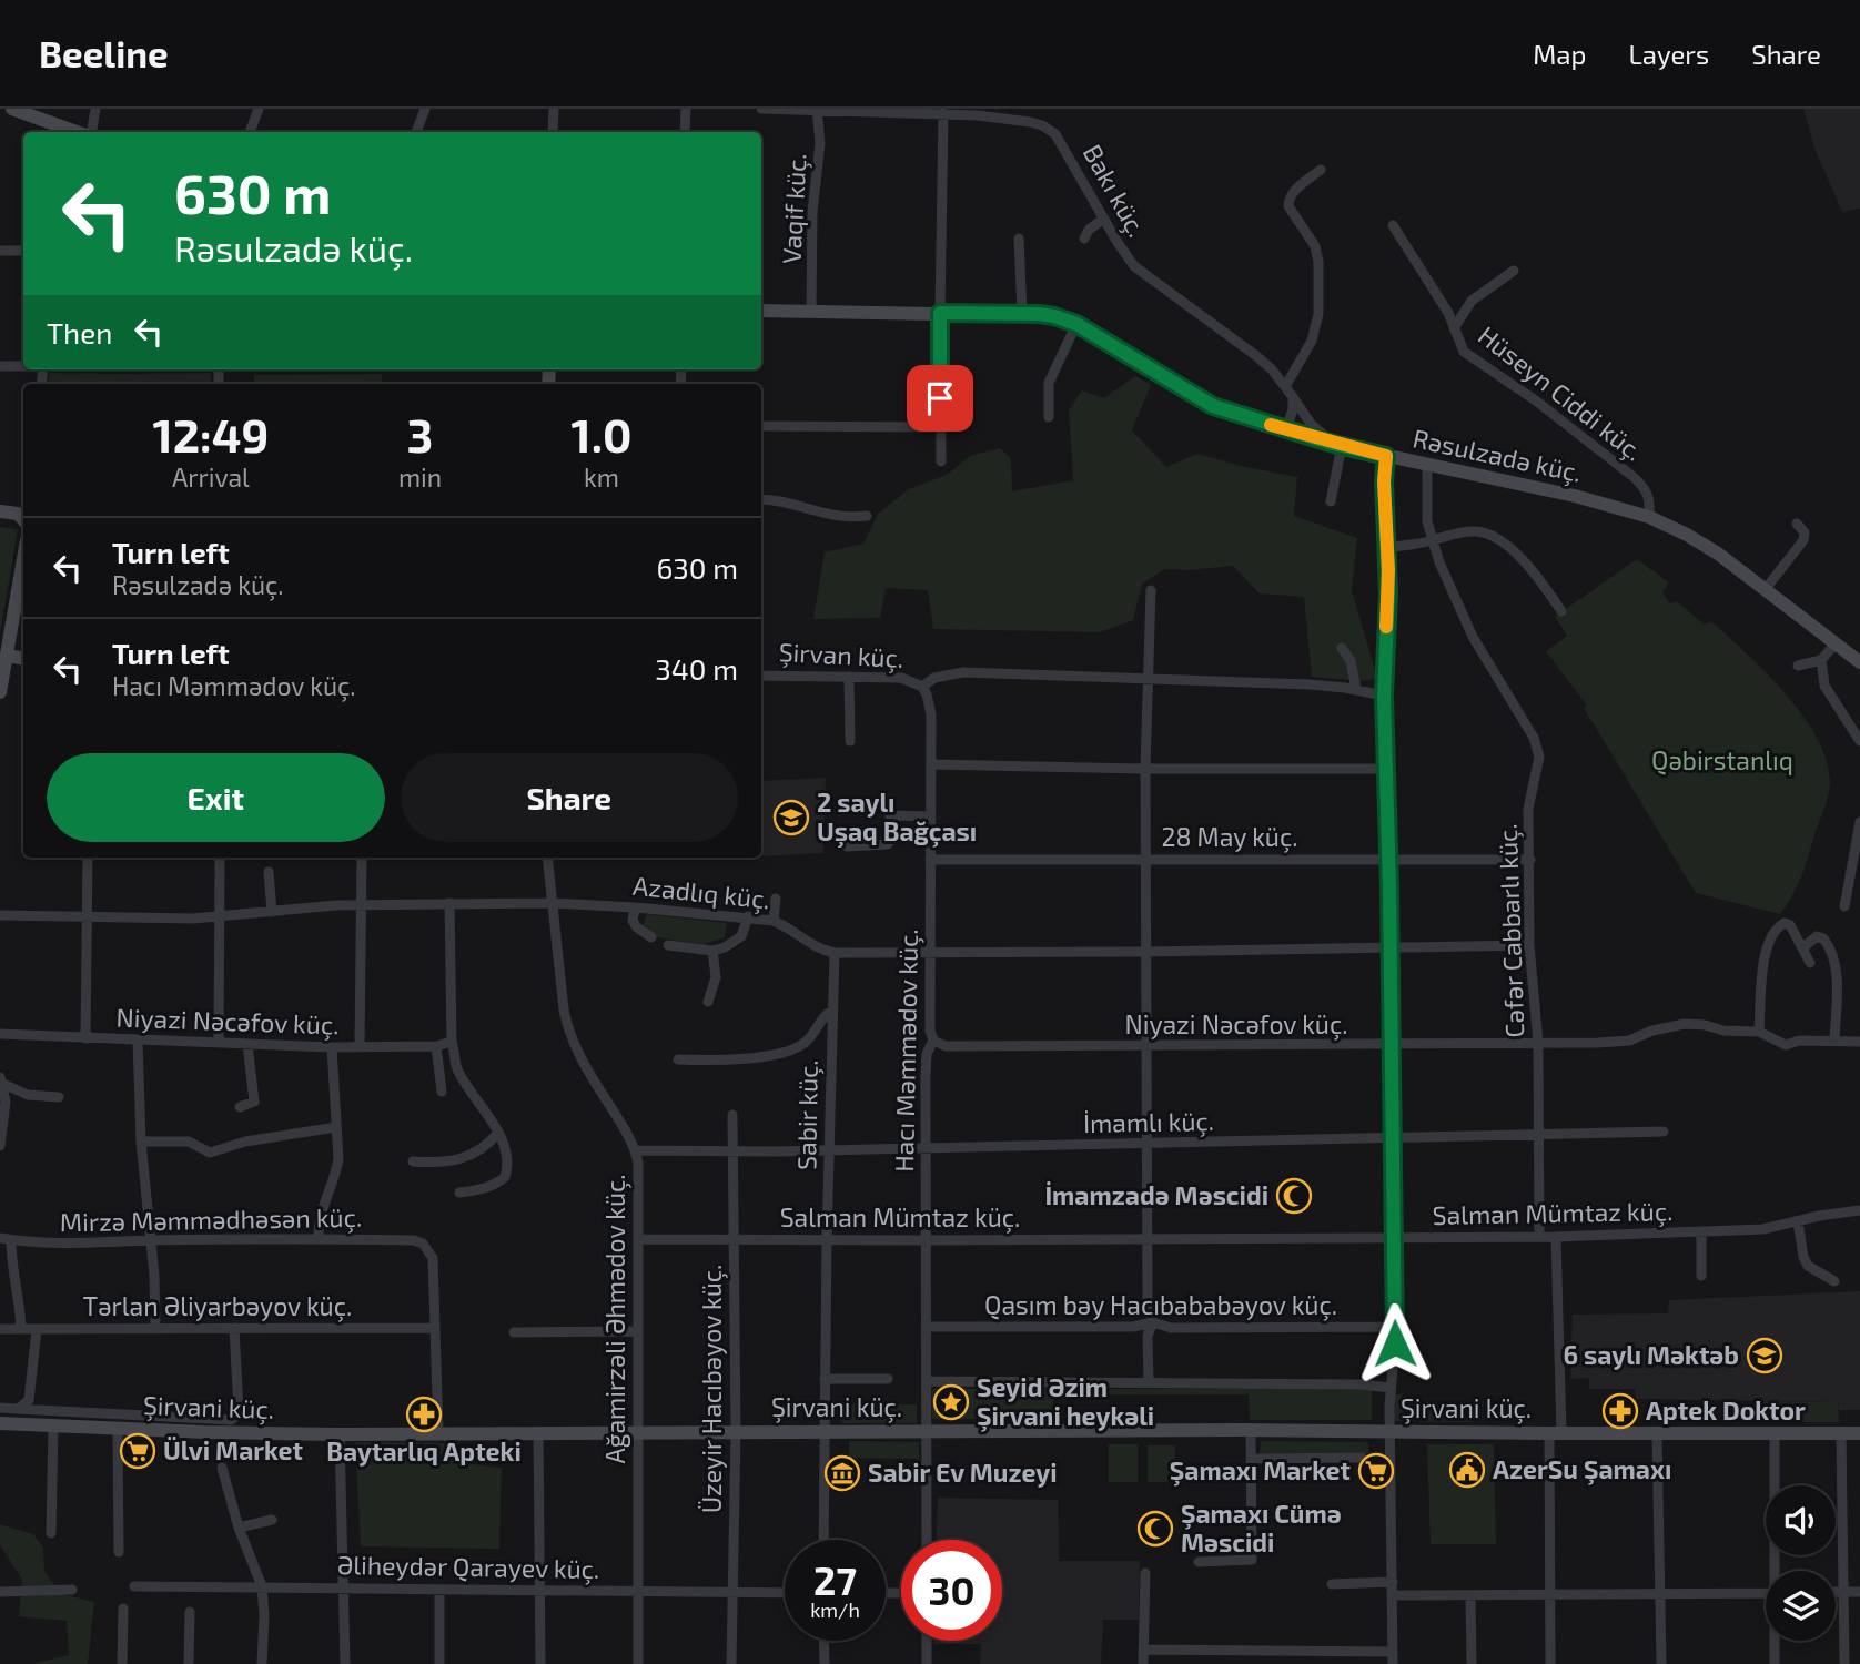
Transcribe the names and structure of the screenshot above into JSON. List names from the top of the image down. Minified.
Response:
{"streets":{"main road":["Rəsulzadə küç.","Şirvani küç."],"street":["Bakı küç.","Vaqif küç.","Hüseyn Ciddi küç.","Şirvan küç.","28 May küç.","Azadlıq küç.","Cəfər Cabbarlı küç.","Niyazi Nəcəfov küç.","Hacı Məmmədov küç.","Sabir küç.","İmamlı küç.","Salman Mümtaz küç.","Mirzə Məmmədhəsən küç.","Qasım bəy Hacıbababəyov küç.","Tərlan Əliyarbəyov küç.","Ağamirzəli Əhmədov küç.","Üzeyir Hacıbəyov küç.","Əliheydər Qarayev küç."]},"crossings":[["Bakı küç.","Vaqif küç."],["Bakı küç.","Rəsulzadə küç."],["Vaqif küç.","Rəsulzadə küç."],["Hüseyn Ciddi küç.","Rəsulzadə küç."],["Rəsulzadə küç.","Cəfər Cabbarlı küç."],["Şirvan küç.","Hacı Məmmədov küç."],["28 May küç.","Cəfər Cabbarlı küç."],["28 May küç.","Hacı Məmmədov küç."],["Azadlıq küç.","Cəfər Cabbarlı küç."],["Azadlıq küç.","Hacı Məmmədov küç."],["Azadlıq küç.","Sabir küç."],["Azadlıq küç.","Ağamirzəli Əhmədov küç."],["Cəfər Cabbarlı küç.","Niyazi Nəcəfov küç."],["Cəfər Cabbarlı küç.","İmamlı küç."],["Cəfər Cabbarlı küç.","Salman Mümtaz küç."],["Niyazi Nəcəfov küç.","Hacı Məmmədov küç."],["Hacı Məmmədov küç.","İmamlı küç."],["Hacı Məmmədov küç.","Salman Mümtaz küç."],["Hacı Məmmədov küç.","Qasım bəy Hacıbababəyov küç."],["Hacı Məmmədov küç.","Şirvani küç."],["Sabir küç.","İmamlı küç."],["Sabir küç.","Salman Mümtaz küç."],["Sabir küç.","Şirvani küç."],["İmamlı küç.","Ağamirzəli Əhmədov küç."],["İmamlı küç.","Üzeyir Hacıbəyov küç."],["Salman Mümtaz küç.","Ağamirzəli Əhmədov küç."],["Salman Mümtaz küç.","Üzeyir Hacıbəyov küç."],["Mirzə Məmmədhəsən küç.","Tərlan Əliyarbəyov küç."],["Ağamirzəli Əhmədov küç.","Şirvani küç."],["Ağamirzəli Əhmədov küç.","Əliheydər Qarayev küç."],["Üzeyir Hacıbəyov küç.","Şirvani küç."],["Üzeyir Hacıbəyov küç.","Əliheydər Qarayev küç."]],"parks":["Qəbirstanlıq"],"places":{"school or university":["2 saylı Uşaq Bağçası","6 saylı Məktəb"],"mosque":["İmamzadə Məscidi","Şamaxı Cümə Məscidi"],"place":["Seyid Əzim Şirvani heykəli"],"pharmacy":["Aptek Doktor","Baytarlıq Apteki"],"supermarket":["Ülvi Market","Şamaxı Market"],"public building":["AzerSu Şamaxı"],"museum":["Sabir Ev Muzeyi"]},"page":{"header":"Beeline","nav":["Map","Layers","Share"],"turn":["630 m","Rəsulzadə küç."],"then":"Then","eta":["12:49","Arrival","3","min","1.0","km"],"list":[{"name":"Turn left","note":"Rəsulzadə küç.","value":"630 m"},{"name":"Turn left","note":"Hacı Məmmədov küç.","value":"340 m"}],"buttons":["Exit","Share"],"speed":"27 km/h","limit":"30"}}
